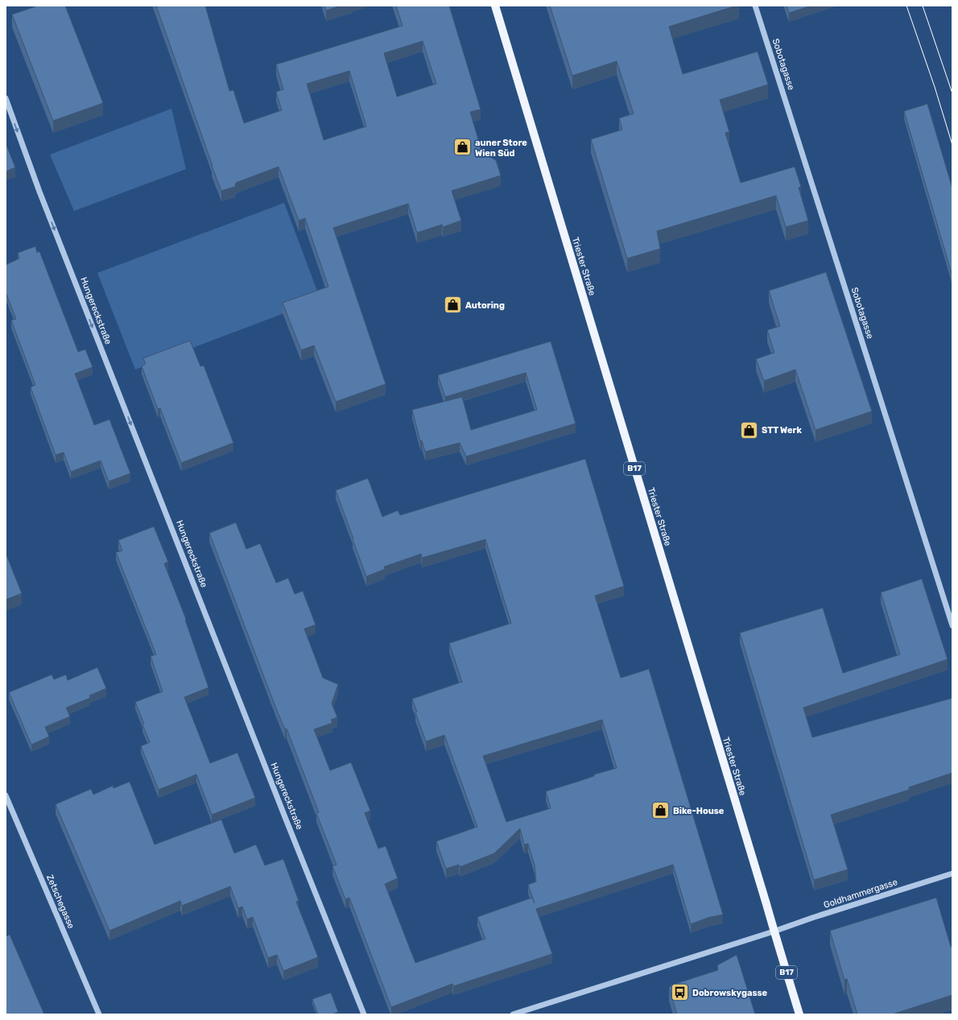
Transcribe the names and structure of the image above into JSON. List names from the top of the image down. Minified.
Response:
{"streets":{"main road":["Triester Straße","B17"],"street":["Sobotagasse","Hungereckstraße","Goldhammergasse","Zetschegasse"]},"crossings":[["Triester Straße","Goldhammergasse"]],"one_way":["Hungereckstraße"],"places":{"shop":["auner Store Wien Süd","Autoring","STT Werk","Bike-House"],"bus stop":["Dobrowskygasse"]}}
